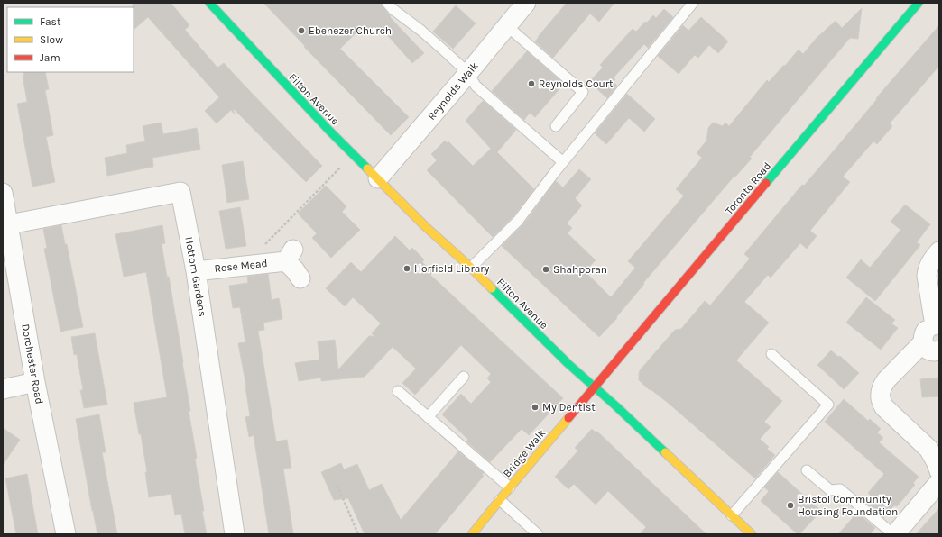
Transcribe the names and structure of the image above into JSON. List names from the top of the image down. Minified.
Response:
{"streets":{"street":["Reynolds Walk","Filton Avenue","Toronto Road","Rose Mead","Hottom Gardens","Dorchester Road","Bridge Walk"]},"crossings":[["Reynolds Walk","Filton Avenue"],["Filton Avenue","Toronto Road"],["Filton Avenue","Bridge Walk"],["Toronto Road","Bridge Walk"],["Rose Mead","Hottom Gardens"],["Hottom Gardens","Dorchester Road"]],"places":["Ebenezer Church","Reynolds Court","Horfield Library","Shahporan","My Dentist","Bristol Community Housing Foundation"],"legend":["Fast","Slow","Jam"]}
